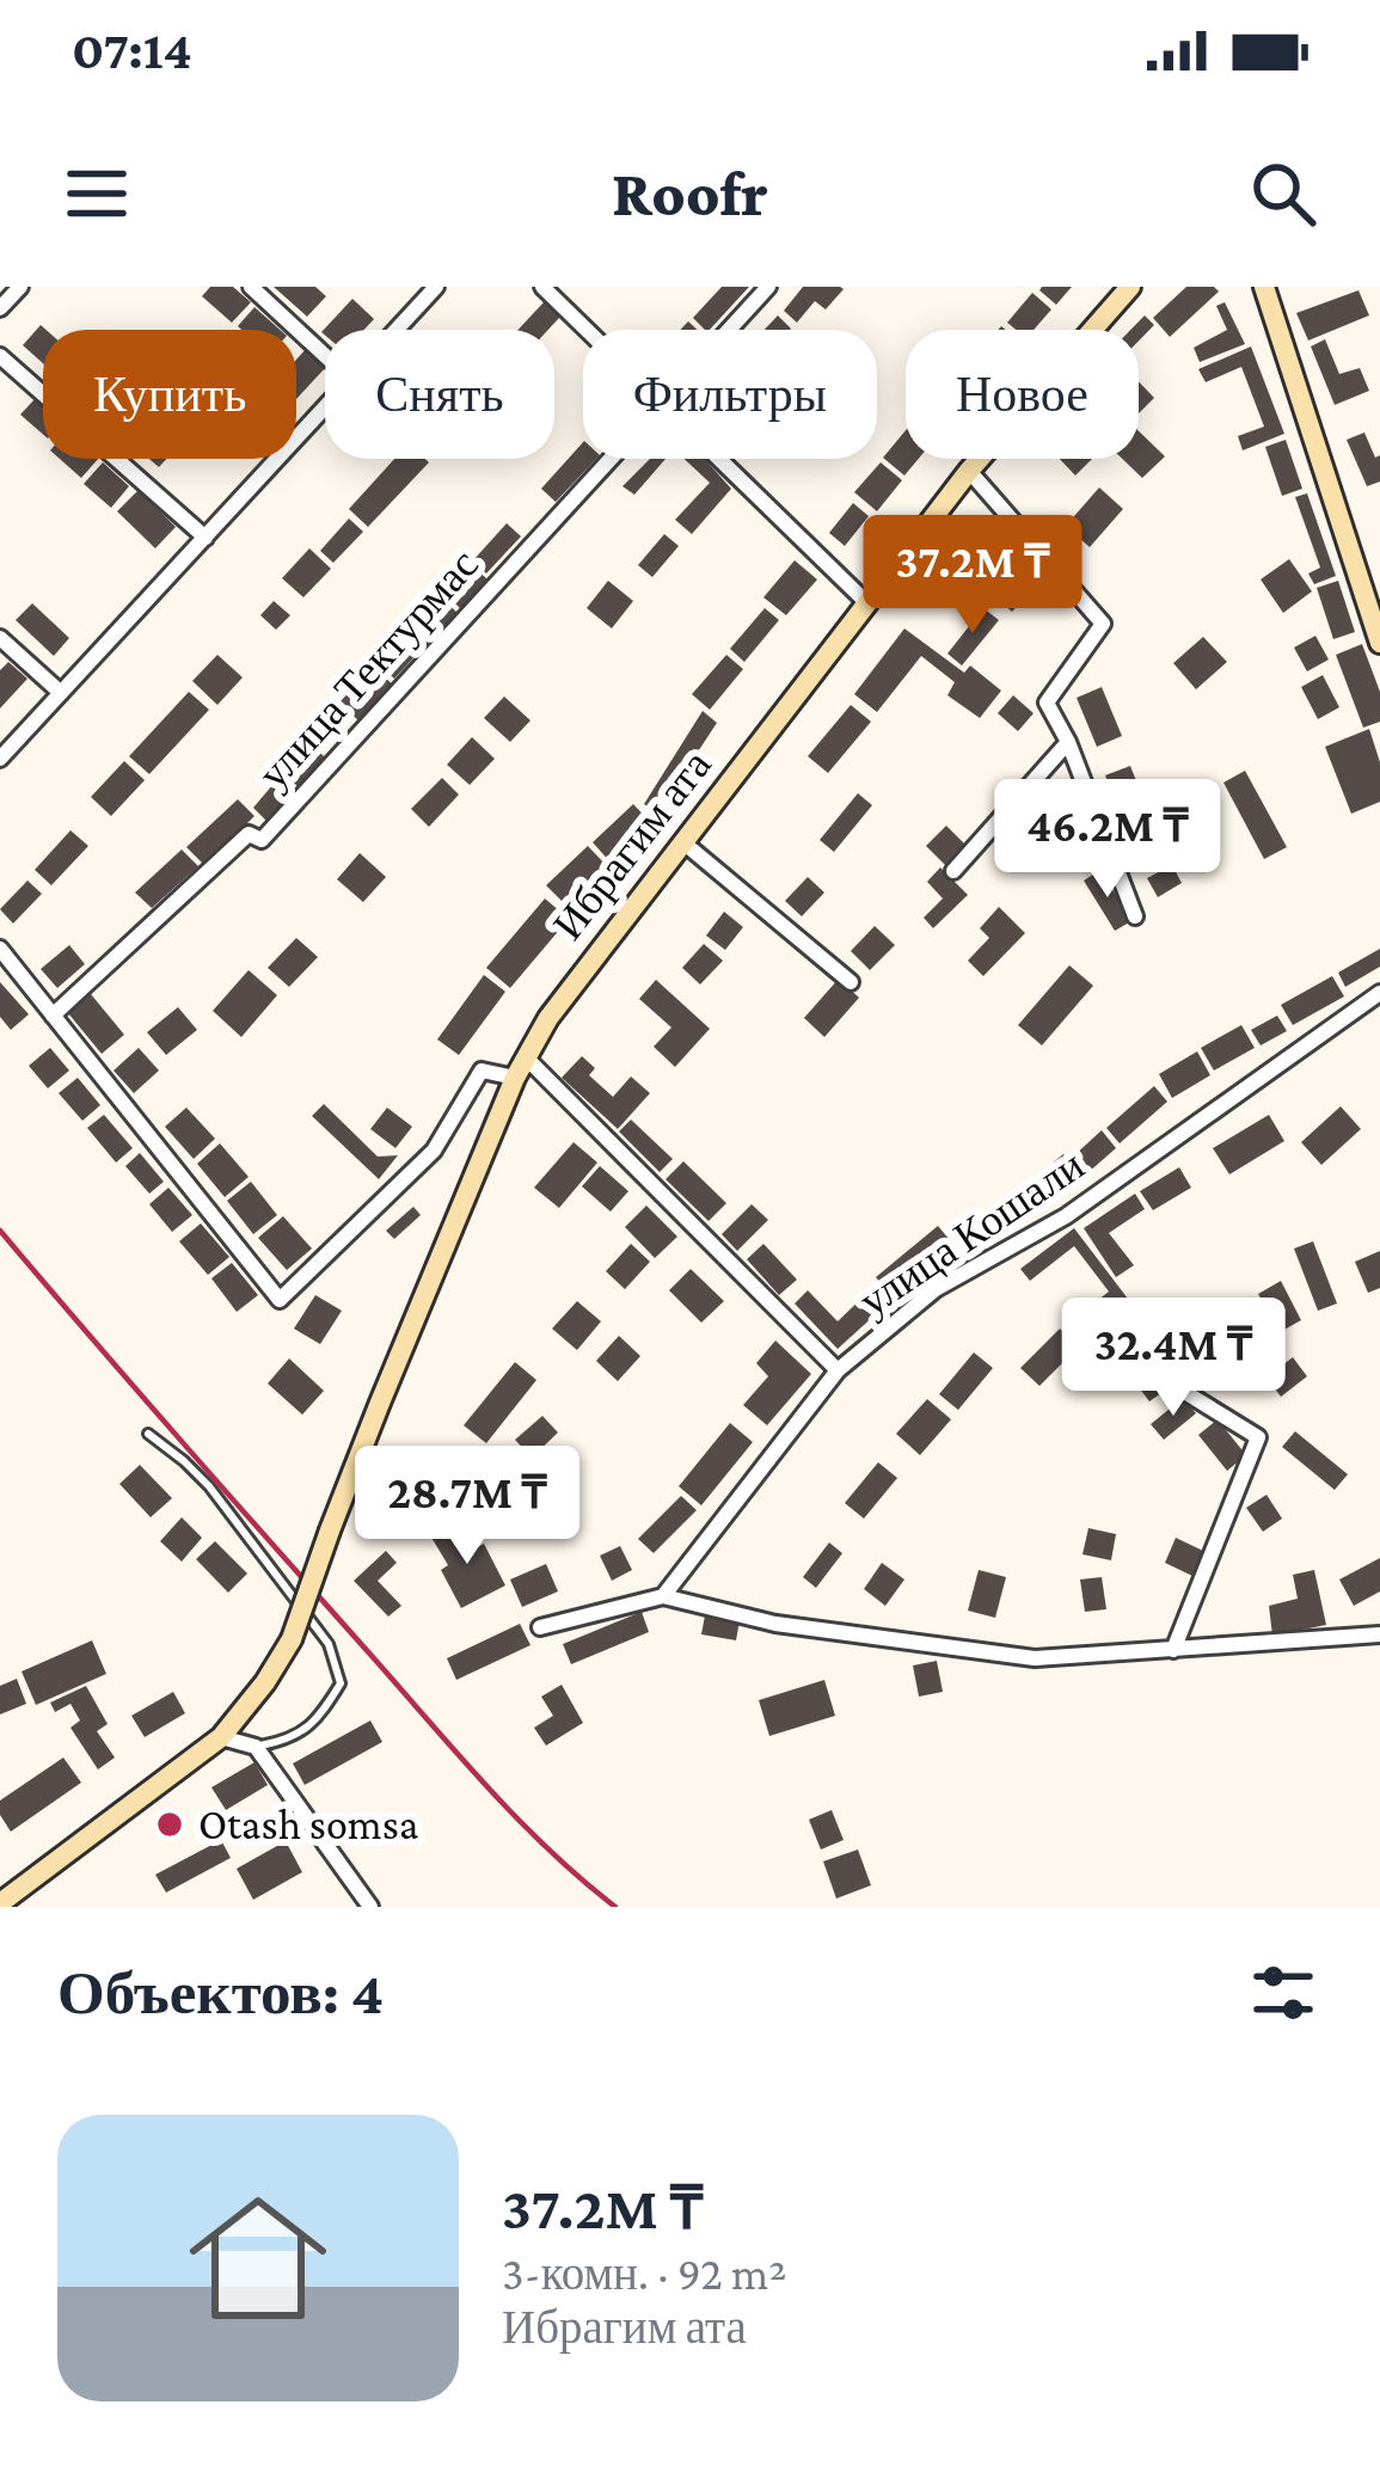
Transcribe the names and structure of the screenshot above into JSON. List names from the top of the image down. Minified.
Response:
{"streets":{"street":["улица Тектурмас","Ибрагим ата","улица Кошали"]},"places":["Otash somsa"],"page":{"status":"07:14","header":"Roofr","chip":["Купить","Снять","Фильтры","Новое"],"price":["37.2M ₸","46.2M ₸","32.4M ₸","28.7M ₸"],"heading":"Объектов: 4","list":[{"name":"37.2M ₸","note":"3-комн. · 92 m² · Ибрагим ата"}]}}
